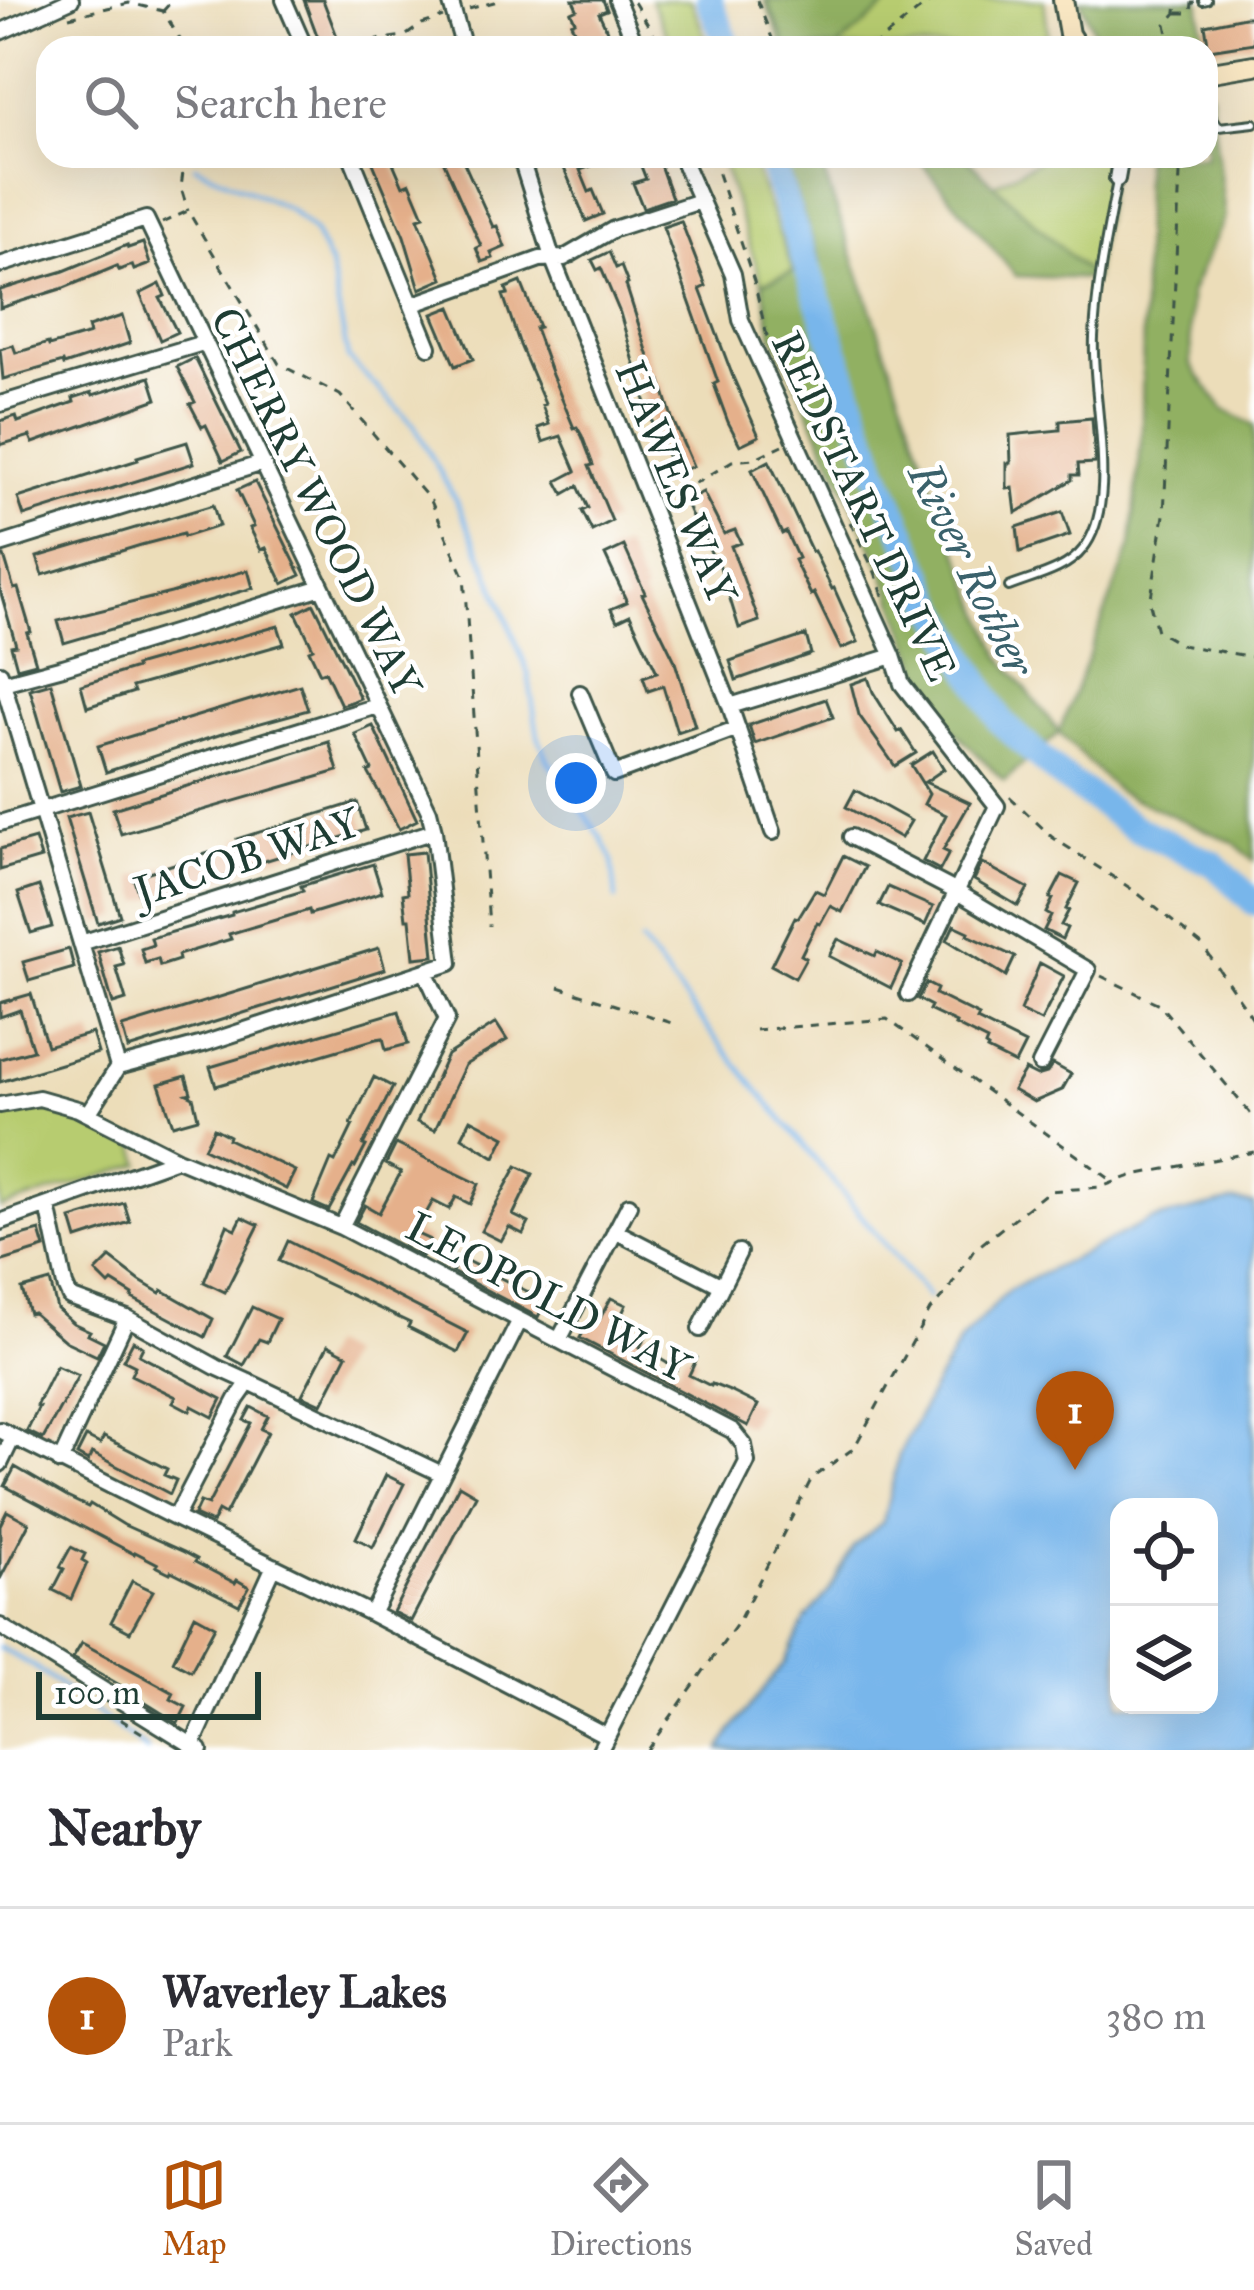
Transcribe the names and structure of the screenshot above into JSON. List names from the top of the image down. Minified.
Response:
{"streets":{"street":["HAWES WAY","CHERRY WOOD WAY","REDSTART DRIVE","JACOB WAY","LEOPOLD WAY"]},"crossings":[["CHERRY WOOD WAY","JACOB WAY"]],"water":["River Rother"],"scale_bar":"100 m","page":{"search":"Search here","pins":"1","scale":"100 m","heading":"Nearby","list":[{"mark":"1","name":"Waverley Lakes","note":"Park","value":"380 m"}],"nav":["Map","Directions","Saved"]}}
